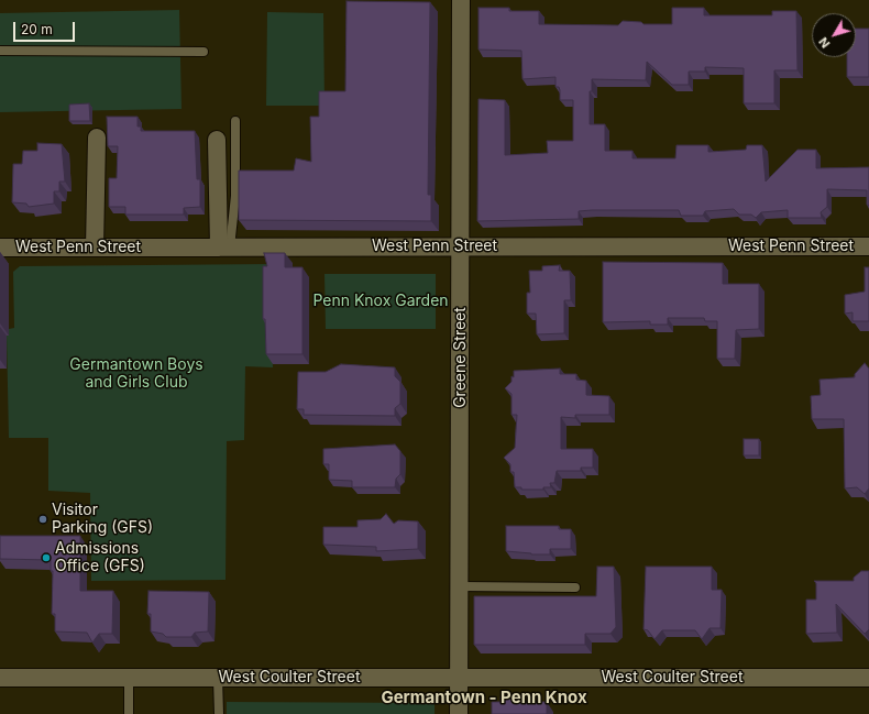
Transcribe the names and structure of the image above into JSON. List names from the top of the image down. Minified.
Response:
{"streets":{"street":["West Penn Street","Greene Street","West Coulter Street"]},"crossings":[["West Penn Street","Greene Street"],["Greene Street","West Coulter Street"]],"districts":["Germantown - Penn Knox"],"parks":["Penn Knox Garden","Germantown Boys and Girls Club"],"places":["Visitor Parking (GFS)","Admissions Office (GFS)"],"scale_bar":"20 m","north":"bottom left"}
